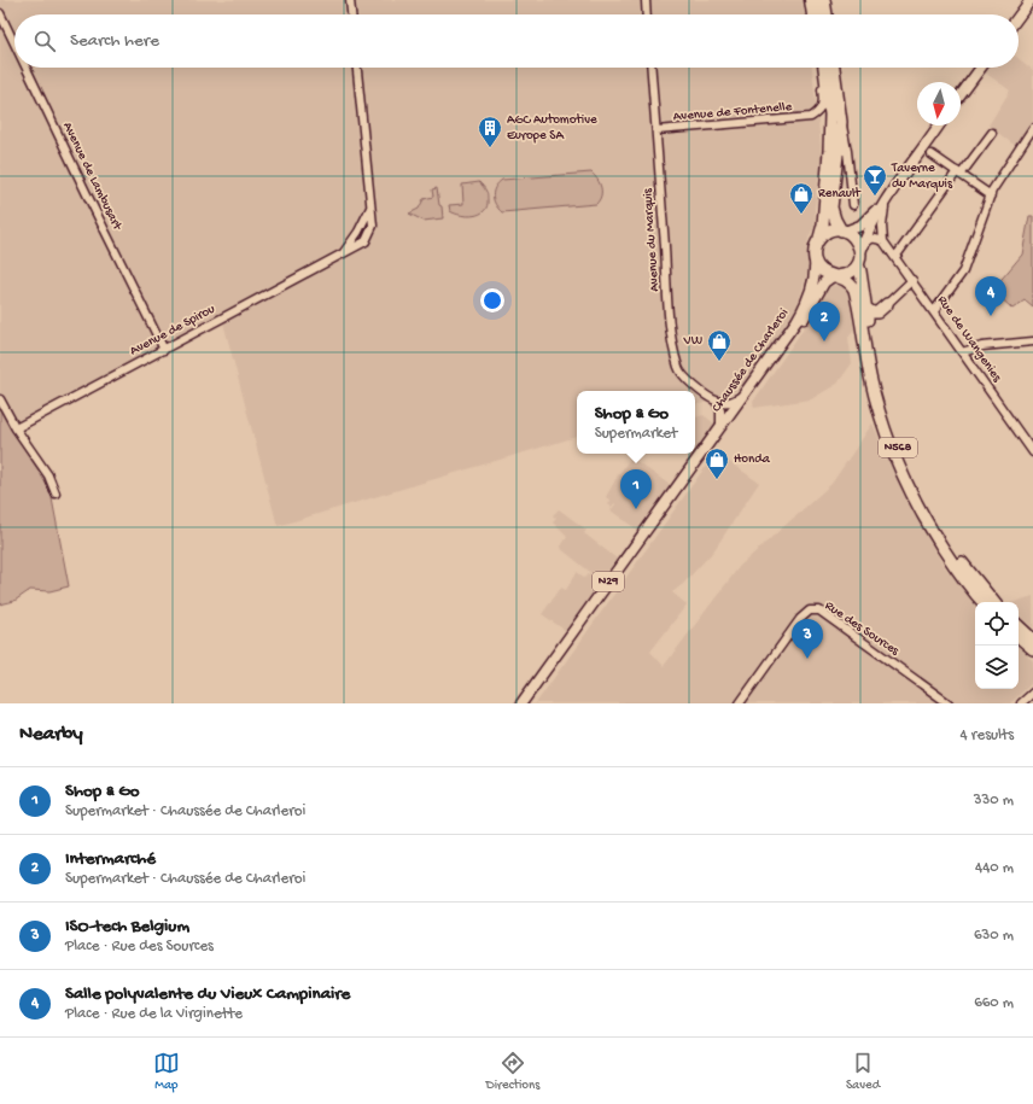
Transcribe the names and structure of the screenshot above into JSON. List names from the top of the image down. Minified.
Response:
{"streets":{"highway":["N568"],"main road":["Chaussée de Charleroi","N29"],"street":["Avenue de Fontenelle","Avenue de Lambusart","Avenue du Marquis","Avenue de Spirou","Rue de Wangenies","Rue des Sources"]},"crossings":[["Avenue de Fontenelle","Avenue du Marquis"],["Avenue de Lambusart","Avenue de Spirou"],["Chaussée de Charleroi","N568"]],"places":{"building":["AGC Automotive Europe SA"],"bar":["Taverne du Marquis"],"shop":["Renault","VW","Honda"]},"north":"bottom","page":{"search":"Search here","pins":["4","2","1","3"],"popup":["Shop & Go","Supermarket"],"heading":["Nearby","4 results"],"list":[{"mark":"1","name":"Shop & Go","note":"Supermarket · Chaussée de Charleroi","value":"330 m"},{"mark":"2","name":"Intermarché","note":"Supermarket · Chaussée de Charleroi","value":"440 m"},{"mark":"3","name":"ISO-tech Belgium","note":"Place · Rue des Sources","value":"630 m"},{"mark":"4","name":"Salle polyvalente du Vieux Campinaire","note":"Place · Rue de la Virginette","value":"660 m"}],"nav":["Map","Directions","Saved"]}}
